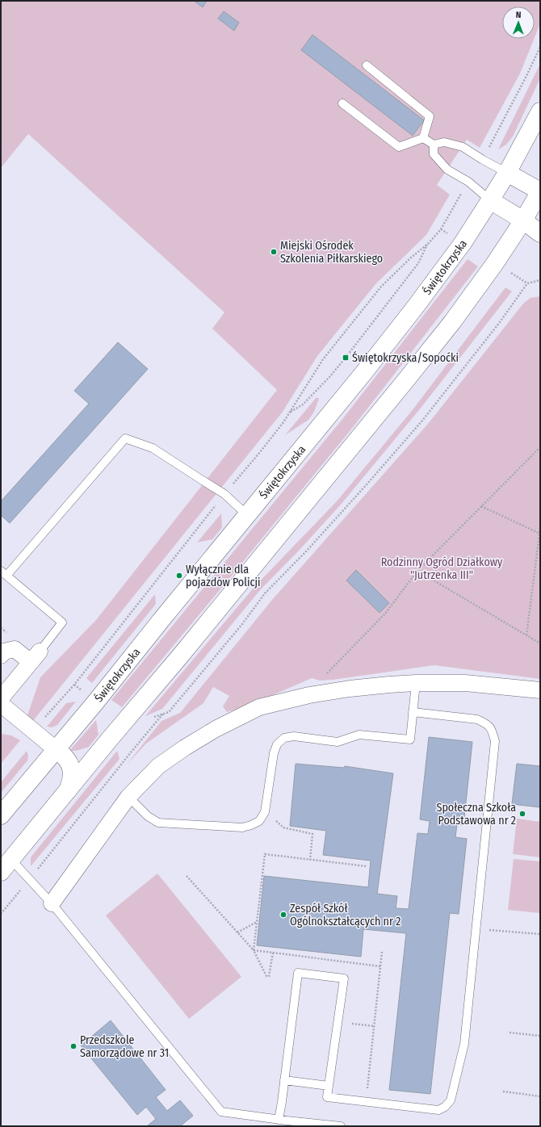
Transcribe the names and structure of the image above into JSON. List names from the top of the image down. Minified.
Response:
{"streets":{"main road":["Świętokrzyska"]},"parks":["Rodzinny Ogród Działkowy \"Jutrzenka III\""],"places":{"other":["Miejski Ośrodek Szkolenia Piłkarskiego","Wyłącznie dla pojazdów Policji","Społeczna Szkoła Podstawowa nr 2","Zespół Szkół Ogólnokształcących nr 2","Przedszkole Samorządowe nr 31"],"transit":["Świętokrzyska/Sopoćki"]},"north":"top"}
